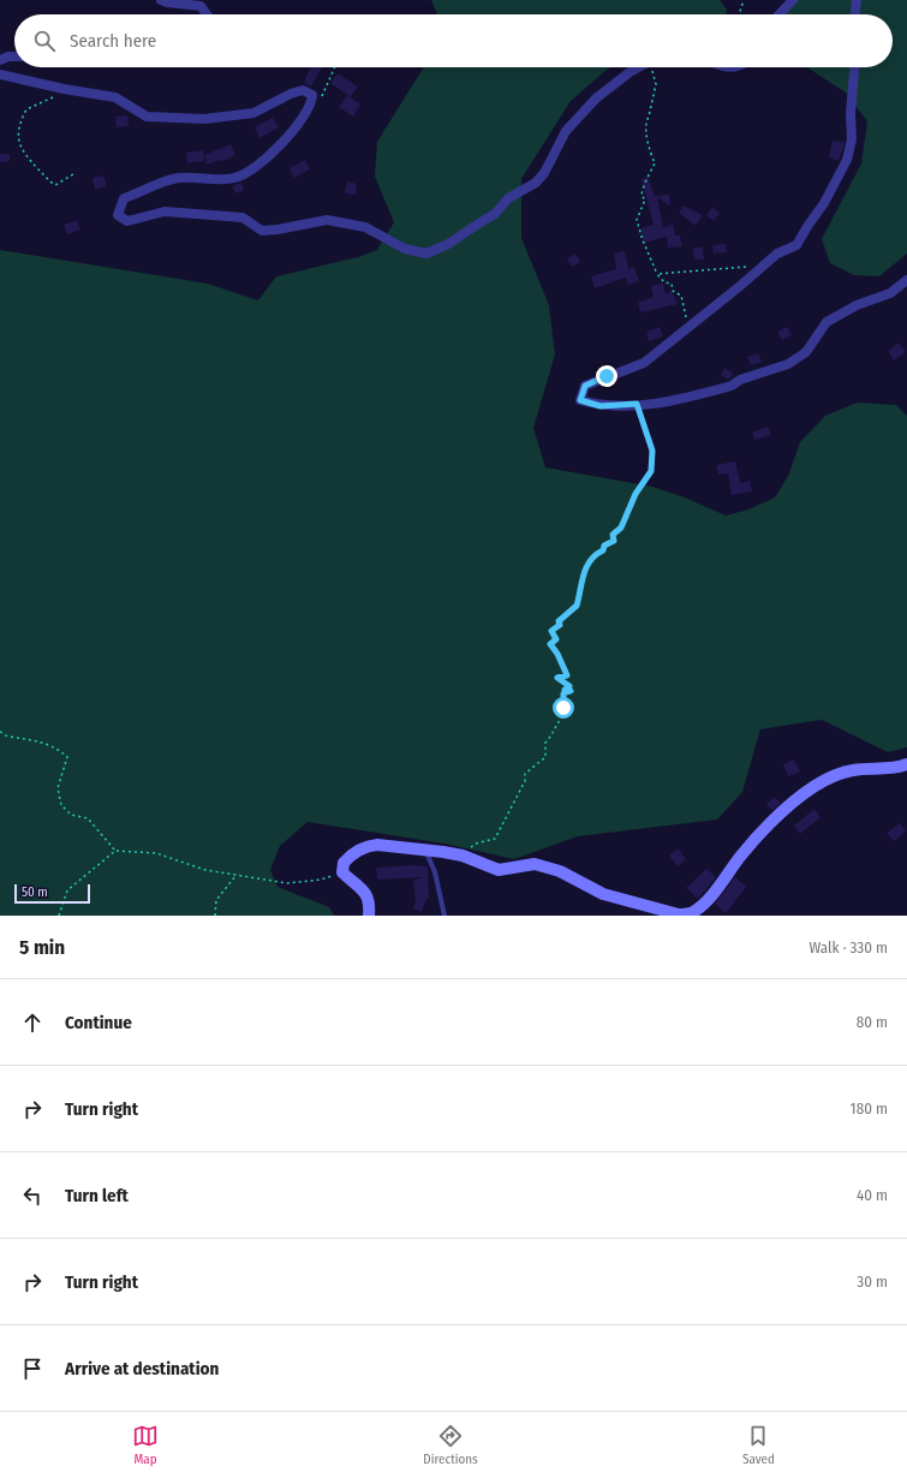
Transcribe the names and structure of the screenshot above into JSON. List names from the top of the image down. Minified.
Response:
{"scale_bar":"50 m","page":{"search":"Search here","scale":"50 m","heading":["5 min","Walk · 330 m"],"list":[["Continue","80 m"],["Turn right","180 m"],["Turn left","40 m"],["Turn right","30 m"],"Arrive at destination"],"nav":["Map","Directions","Saved"]}}
